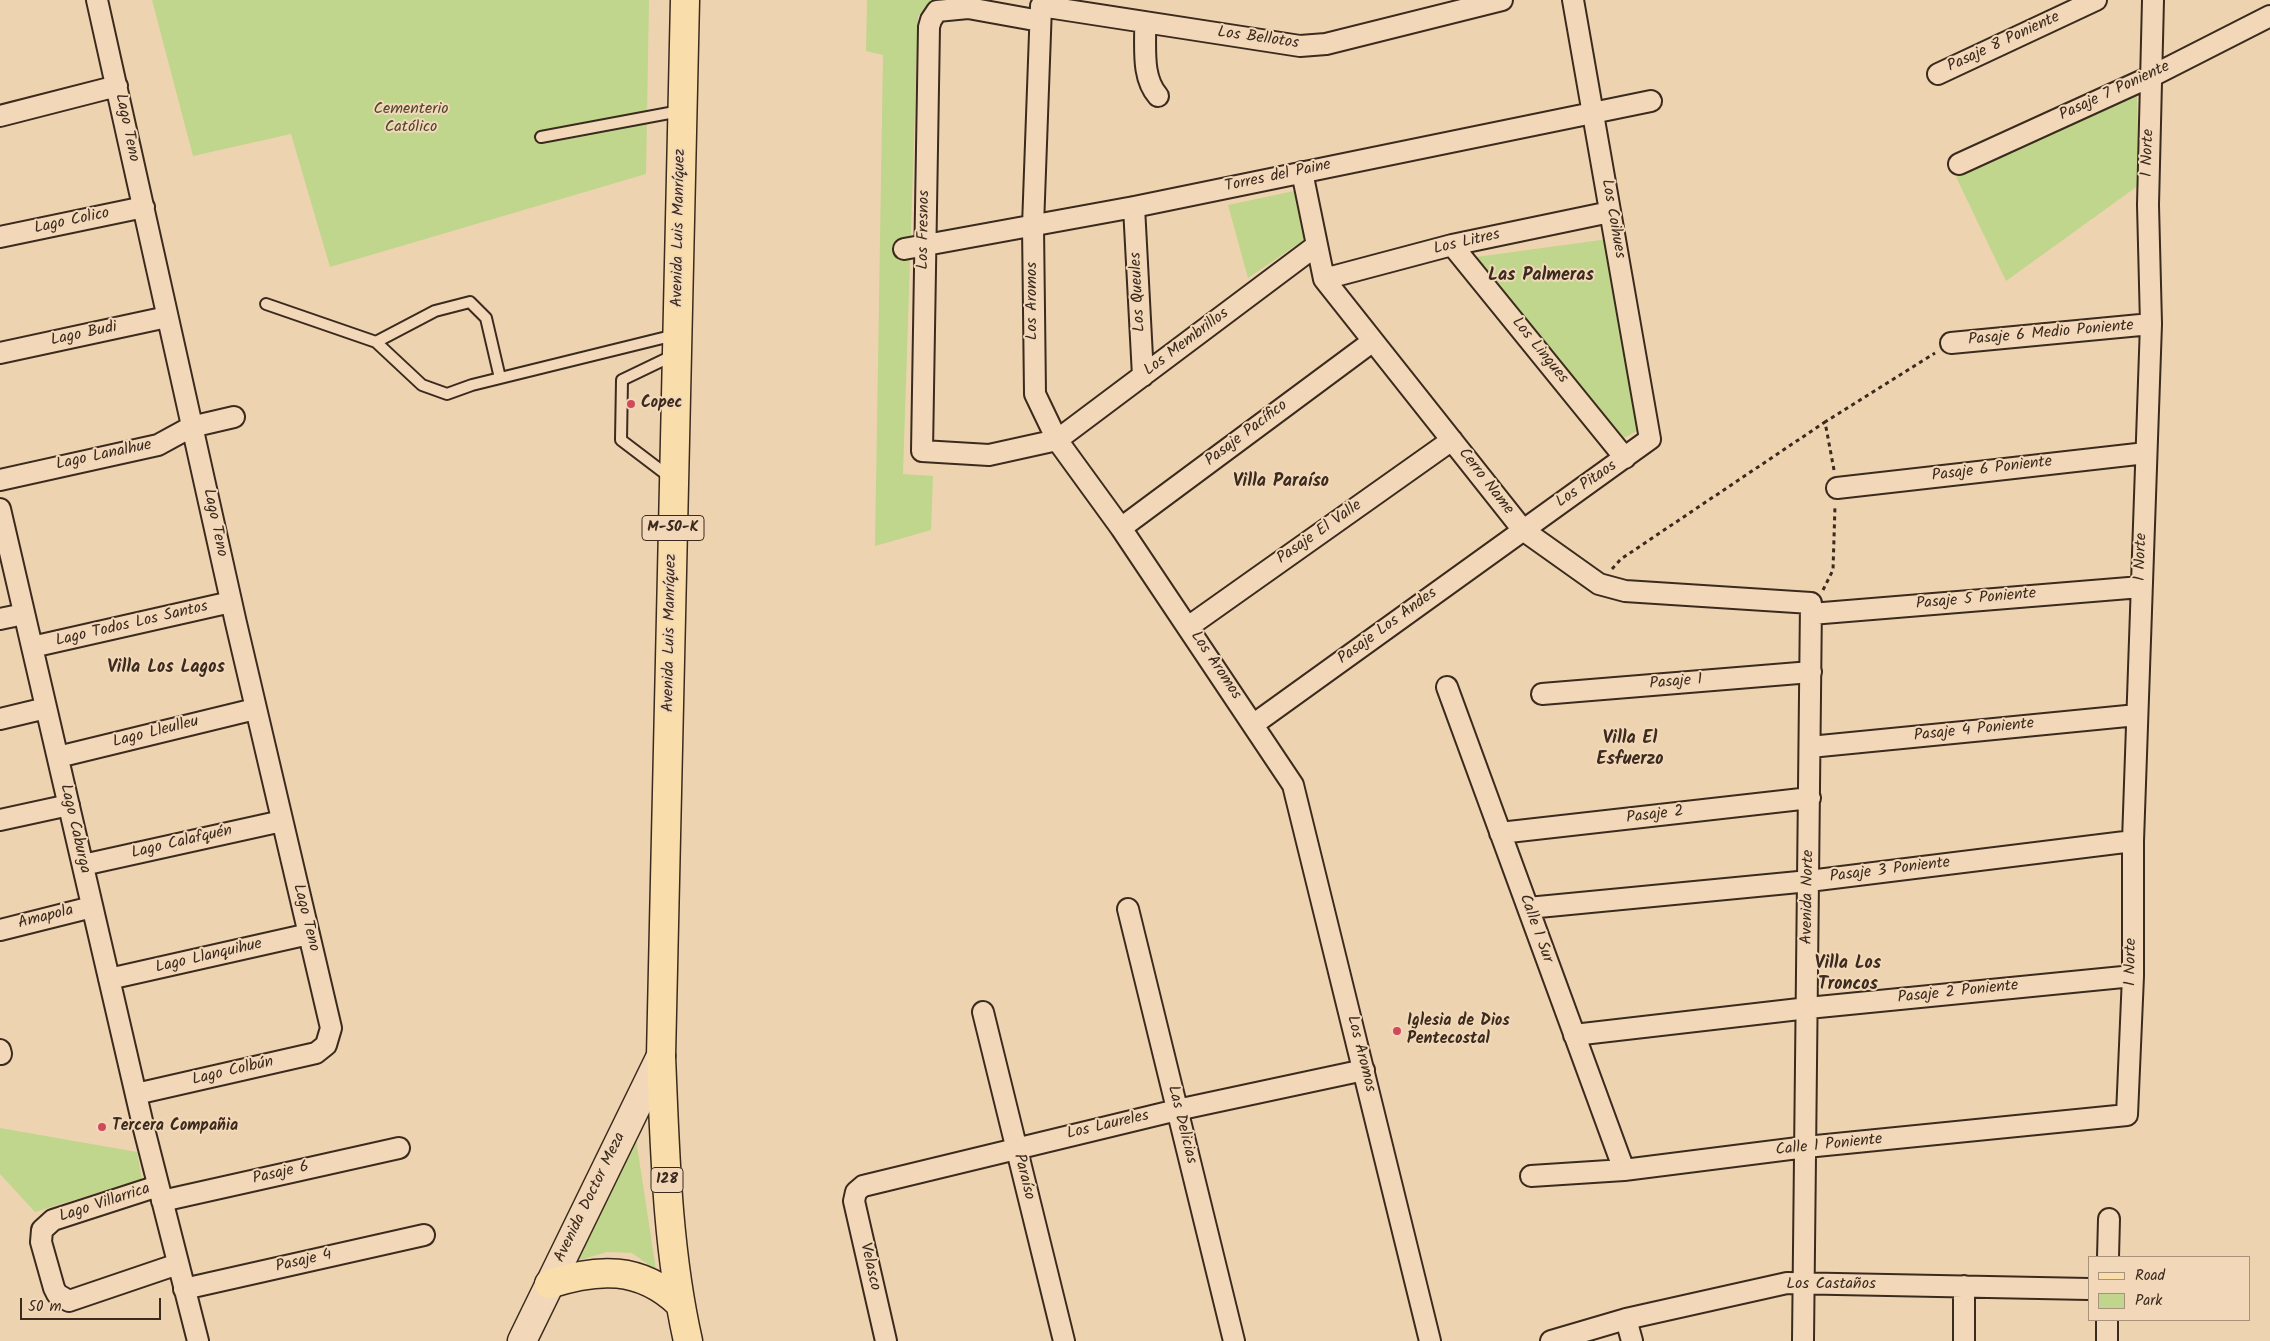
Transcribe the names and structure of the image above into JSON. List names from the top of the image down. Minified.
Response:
{"streets":{"main road":["Avenida Luis Manríquez","M-50-K","128","Avenida Doctor Meza"],"street":["Los Bellotos","Pasaje 8 Poniente","Pasaje 7 Poniente","Lago Teno","1 Norte","Torres del Paine","Los Coihues","Lago Colico","Los Fresnos","Los Litres","Los Queules","Los Aromos","Pasaje 6 Medio Poniente","Lago Budi","Los Membrillos","Los Lingues","Pasaje Pacífico","Lago Lanalhue","Pasaje 6 Poniente","Cerro Name","Los Pitaos","Pasaje El Valle","Pasaje 5 Poniente","Lago Todos Los Santos","Pasaje Los Andes","Pasaje 1","Pasaje 4 Poniente","Lago Lleulleu","Pasaje 2","Lago Caburga","Lago Calafquén","Pasaje 3 Poniente","Avenida Norte","Amapola","Calle 1 Sur","Lago Llanquihue","Pasaje 2 Poniente","Lago Colbún","Las Delicias","Los Laureles","Calle 1 Poniente","Pasaje 6","Paraíso","Lago Villarrica","Pasaje 4","Velasco","Los Castaños"]},"crossings":[["Los Bellotos","Los Fresnos"],["Los Bellotos","Los Aromos"],["Pasaje 7 Poniente","1 Norte"],["Lago Teno","Lago Colico"],["Lago Teno","Lago Budi"],["Lago Teno","Lago Lanalhue"],["Lago Teno","Lago Todos Los Santos"],["Lago Teno","Lago Lleulleu"],["Lago Teno","Lago Calafquén"],["Lago Teno","Lago Llanquihue"],["Lago Teno","Lago Colbún"],["1 Norte","Pasaje 6 Medio Poniente"],["1 Norte","Pasaje 6 Poniente"],["1 Norte","Pasaje 5 Poniente"],["1 Norte","Pasaje 4 Poniente"],["1 Norte","Pasaje 3 Poniente"],["1 Norte","Pasaje 2 Poniente"],["1 Norte","Calle 1 Poniente"],["Torres del Paine","Los Coihues"],["Torres del Paine","Los Fresnos"],["Torres del Paine","Los Queules"],["Torres del Paine","Los Aromos"],["Torres del Paine","Cerro Name"],["Los Coihues","Los Litres"],["Los Coihues","Los Pitaos"],["Avenida Luis Manríquez","128"],["Avenida Luis Manríquez","Avenida Doctor Meza"],["Los Fresnos","Los Aromos"],["Los Fresnos","Los Membrillos"],["Los Litres","Los Lingues"],["Los Litres","Cerro Name"],["Los Queules","Los Membrillos"],["Los Aromos","Los Membrillos"],["Los Aromos","Pasaje Pacífico"],["Los Aromos","Pasaje El Valle"],["Los Aromos","Pasaje Los Andes"],["Los Aromos","Los Laureles"],["Los Membrillos","Cerro Name"],["Los Lingues","Los Pitaos"],["Pasaje Pacífico","Cerro Name"],["Cerro Name","Los Pitaos"],["Cerro Name","Pasaje El Valle"],["Cerro Name","Pasaje 5 Poniente"],["Cerro Name","Pasaje Los Andes"],["Cerro Name","Avenida Norte"],["Los Pitaos","Pasaje Los Andes"],["Pasaje 5 Poniente","Avenida Norte"],["Lago Todos Los Santos","Lago Caburga"],["Pasaje 1","Avenida Norte"],["Pasaje 4 Poniente","Avenida Norte"],["Lago Lleulleu","Lago Caburga"],["Pasaje 2","Avenida Norte"],["Pasaje 2","Calle 1 Sur"],["Lago Caburga","Lago Calafquén"],["Lago Caburga","Amapola"],["Lago Caburga","Lago Llanquihue"],["Lago Caburga","Lago Colbún"],["Lago Caburga","Pasaje 6"],["Lago Caburga","Lago Villarrica"],["Lago Caburga","Pasaje 4"],["Pasaje 3 Poniente","Avenida Norte"],["Pasaje 3 Poniente","Calle 1 Sur"],["Avenida Norte","Pasaje 2 Poniente"],["Avenida Norte","Calle 1 Poniente"],["Avenida Norte","Los Castaños"],["Calle 1 Sur","Pasaje 2 Poniente"],["Calle 1 Sur","Calle 1 Poniente"],["Las Delicias","Los Laureles"],["Los Laureles","Paraíso"],["Los Laureles","Velasco"],["Pasaje 6","Lago Villarrica"],["128","Avenida Doctor Meza"]],"districts":["Las Palmeras","Villa Paraíso","Villa Los Lagos","Villa El Esfuerzo","Villa Los Troncos"],"parks":["Cementerio Católico"],"places":["Copec","Iglesia de Dios Pentecostal","Tercera Compañia"],"legend":["Road","Park"],"scale_bar":"50 m"}
